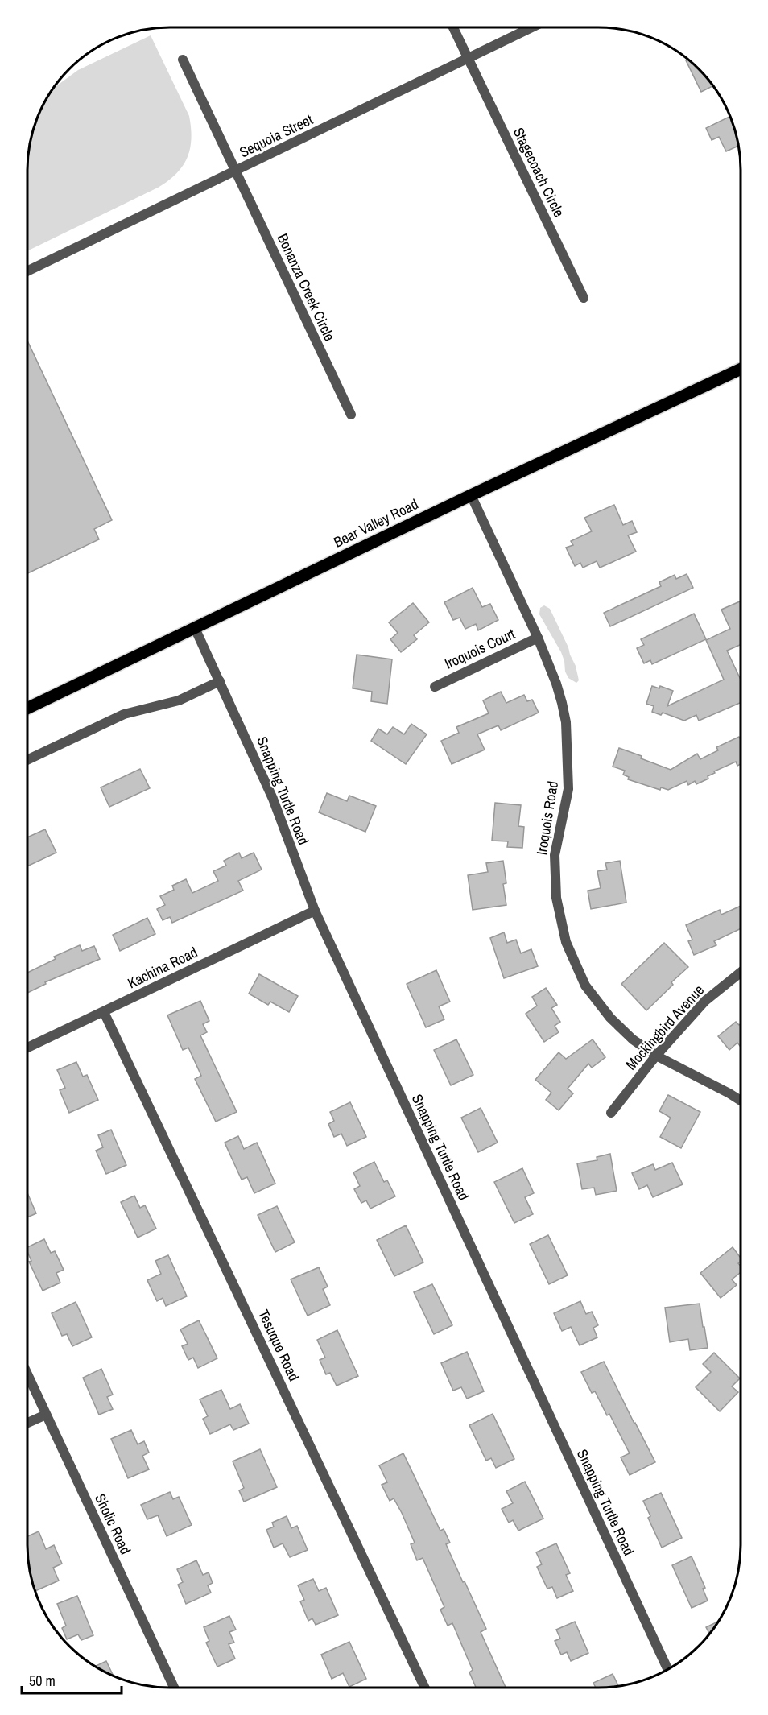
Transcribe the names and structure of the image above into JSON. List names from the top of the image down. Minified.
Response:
{"streets":{"main road":["Bear Valley Road"],"street":["Sequoia Street","Stagecoach Circle","Bonanza Creek Circle","Iroquois Court","Snapping Turtle Road","Iroquois Road","Kachina Road","Mockingbird Avenue","Tesuque Road","Sholic Road"]},"crossings":[["Sequoia Street","Stagecoach Circle"],["Sequoia Street","Bonanza Creek Circle"],["Bear Valley Road","Snapping Turtle Road"],["Bear Valley Road","Iroquois Road"],["Iroquois Court","Iroquois Road"],["Snapping Turtle Road","Kachina Road"],["Iroquois Road","Mockingbird Avenue"],["Kachina Road","Tesuque Road"]],"scale_bar":"50 m"}
